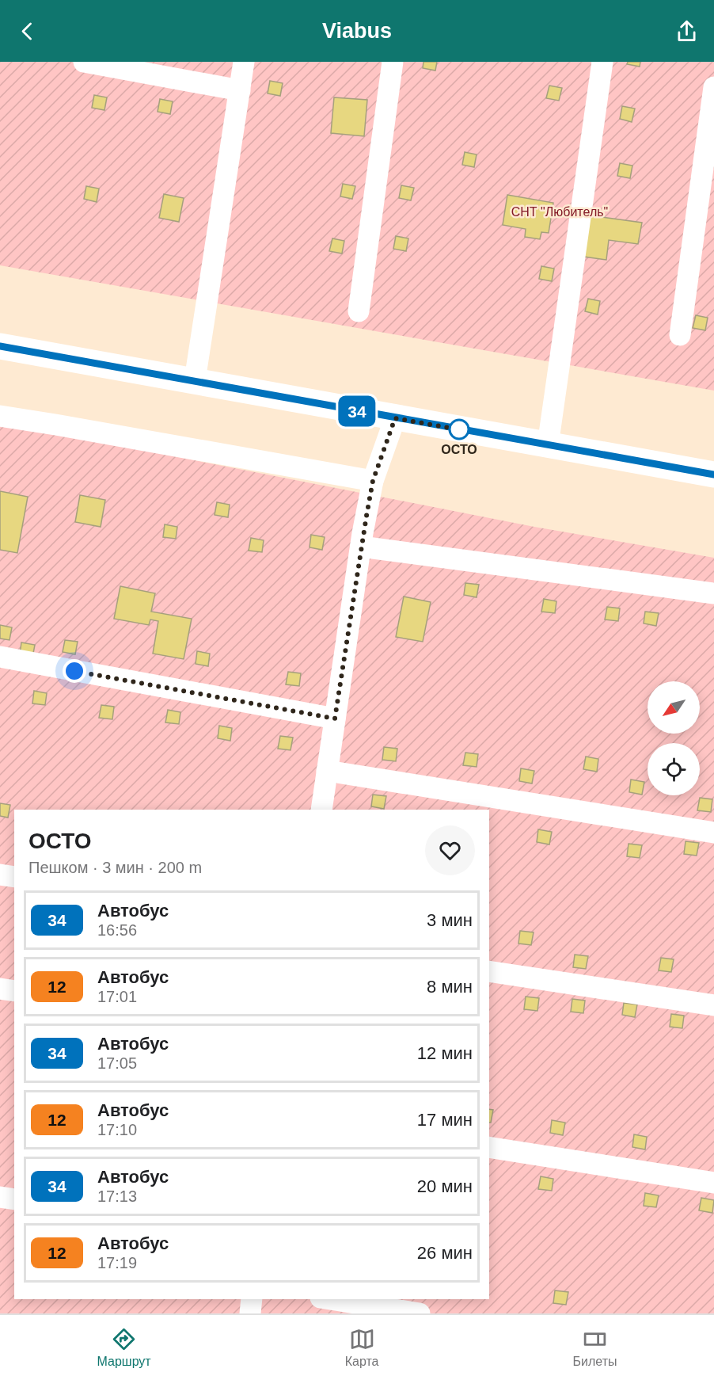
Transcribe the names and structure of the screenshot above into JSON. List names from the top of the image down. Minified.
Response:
{"parks":["СНТ \"Любитель\""],"places":["ОСТО"],"lines":["bus line 34"],"north":"bottom left","page":{"header":"Viabus","on_map":"34","heading":["ОСТО","Пешком · 3 мин · 200 m"],"list":[{"mark":"34","name":"Автобус","note":"16:56","value":"3 мин"},{"mark":"12","name":"Автобус","note":"17:01","value":"8 мин"},{"mark":"34","name":"Автобус","note":"17:05","value":"12 мин"},{"mark":"12","name":"Автобус","note":"17:10","value":"17 мин"},{"mark":"34","name":"Автобус","note":"17:13","value":"20 мин"},{"mark":"12","name":"Автобус","note":"17:19","value":"26 мин"}],"tabs":["Маршрут","Карта","Билеты"]}}
